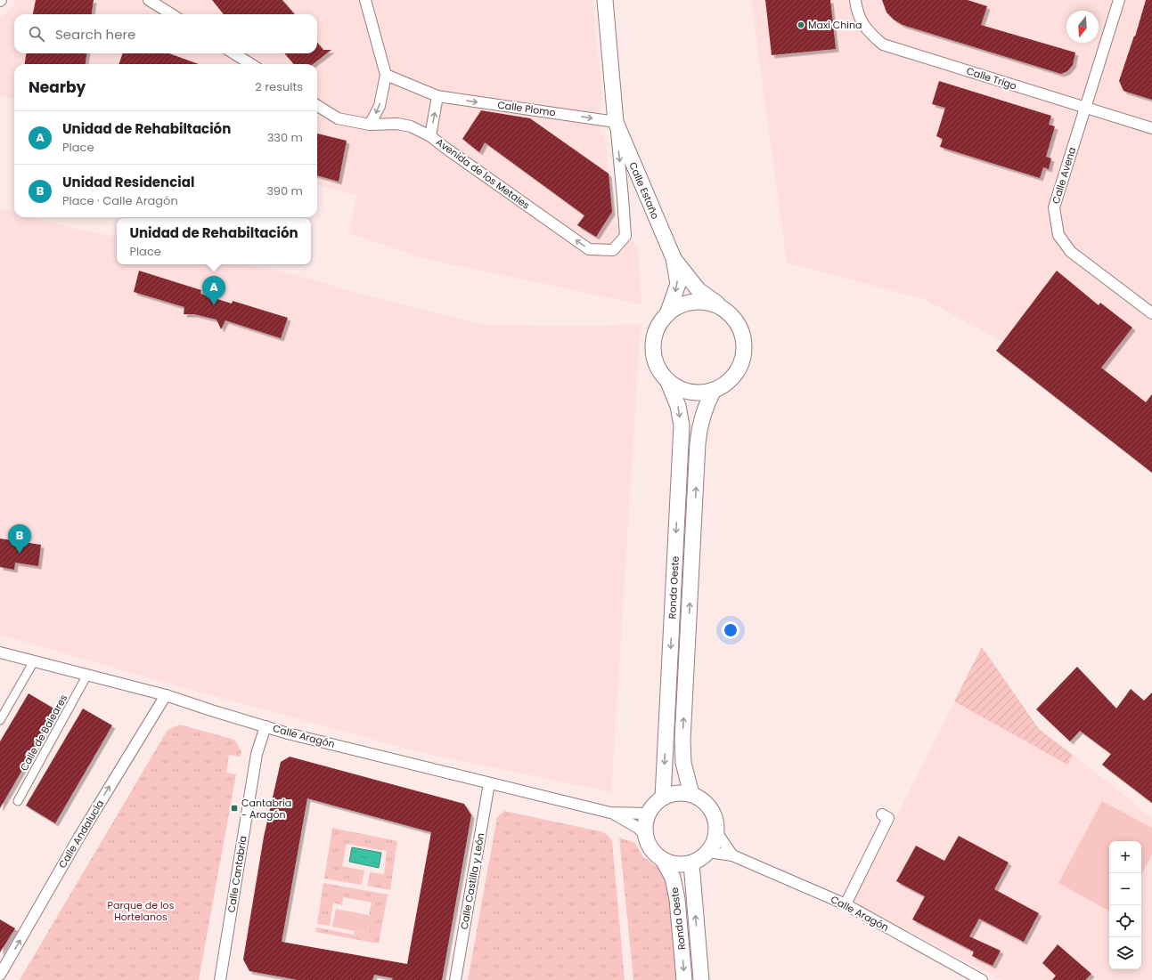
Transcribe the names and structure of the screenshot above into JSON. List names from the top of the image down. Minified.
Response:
{"streets":{"main road":["Calle Estaño","Ronda Oeste"],"street":["Calle Trigo","Calle Plomo","Avenida de los Metales","Calle Avena","Calle de Baleares","Calle Aragón","Calle Andalucía","Calle Cantabria","Calle Castilla y León"]},"crossings":[["Calle Trigo","Calle Avena"],["Calle Plomo","Avenida de los Metales"],["Calle Plomo","Calle Estaño"],["Avenida de los Metales","Calle Estaño"],["Calle Estaño","Ronda Oeste"],["Ronda Oeste","Calle Aragón"],["Calle de Baleares","Calle Aragón"],["Calle Aragón","Calle Andalucía"],["Calle Aragón","Calle Cantabria"],["Calle Aragón","Calle Castilla y León"]],"one_way":["Calle Plomo","Avenida de los Metales","Calle Andalucía"],"parks":["Parque de los Hortelanos"],"places":{"other":["Maxi China"],"transit":["Cantabria - Aragón"]},"north":"bottom","page":{"search":"Search here","heading":["Nearby","2 results"],"list":[{"mark":"A","name":"Unidad de Rehabiltación","note":"Place","value":"330 m"},{"mark":"B","name":"Unidad Residencial","note":"Place · Calle Aragón","value":"390 m"}],"popup":["Unidad de Rehabiltación","Place"],"pins":["A","B"],"map_buttons":["+","−"]}}
